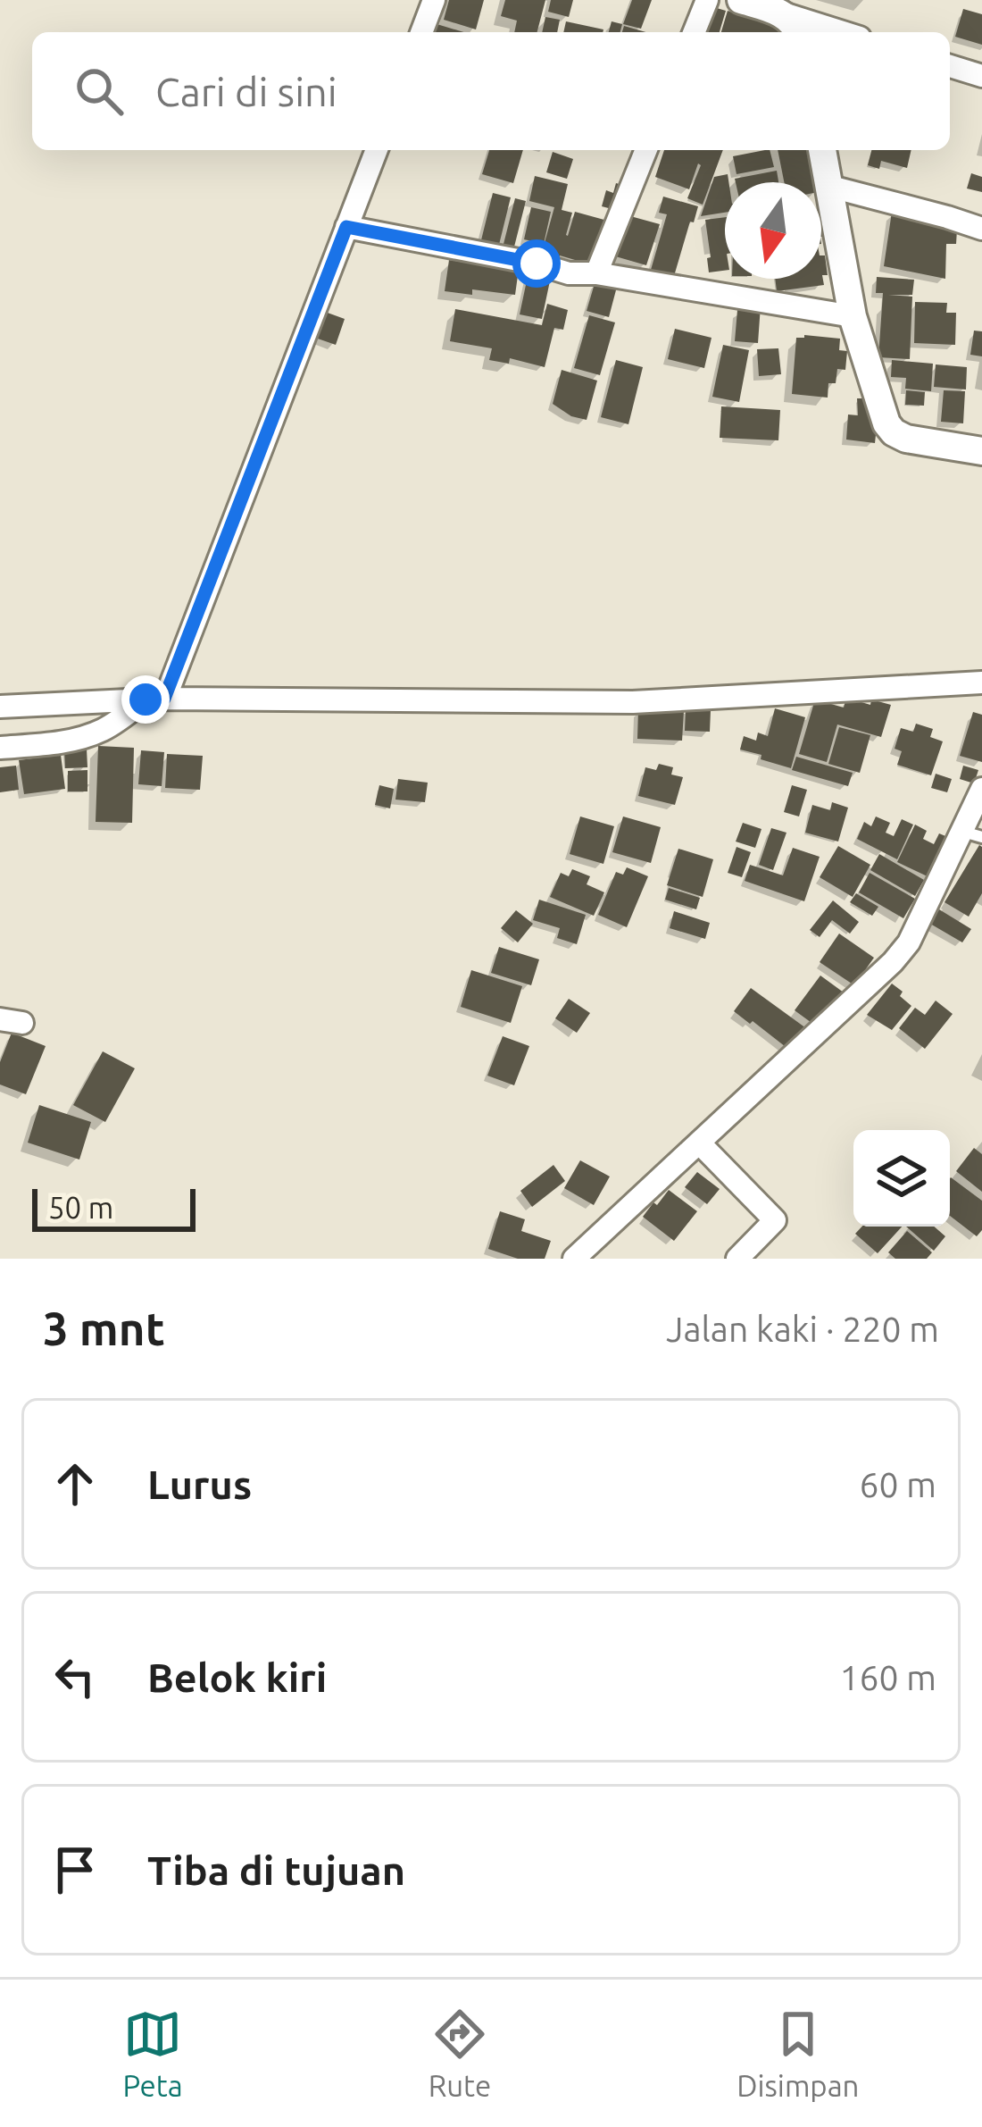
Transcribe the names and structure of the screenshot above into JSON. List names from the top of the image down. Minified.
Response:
{"scale_bar":"50 m","north":"bottom","page":{"search":"Cari di sini","scale":"50 m","heading":["3 mnt","Jalan kaki · 220 m"],"list":[["Lurus","60 m"],["Belok kiri","160 m"],"Tiba di tujuan"],"nav":["Peta","Rute","Disimpan"]}}
